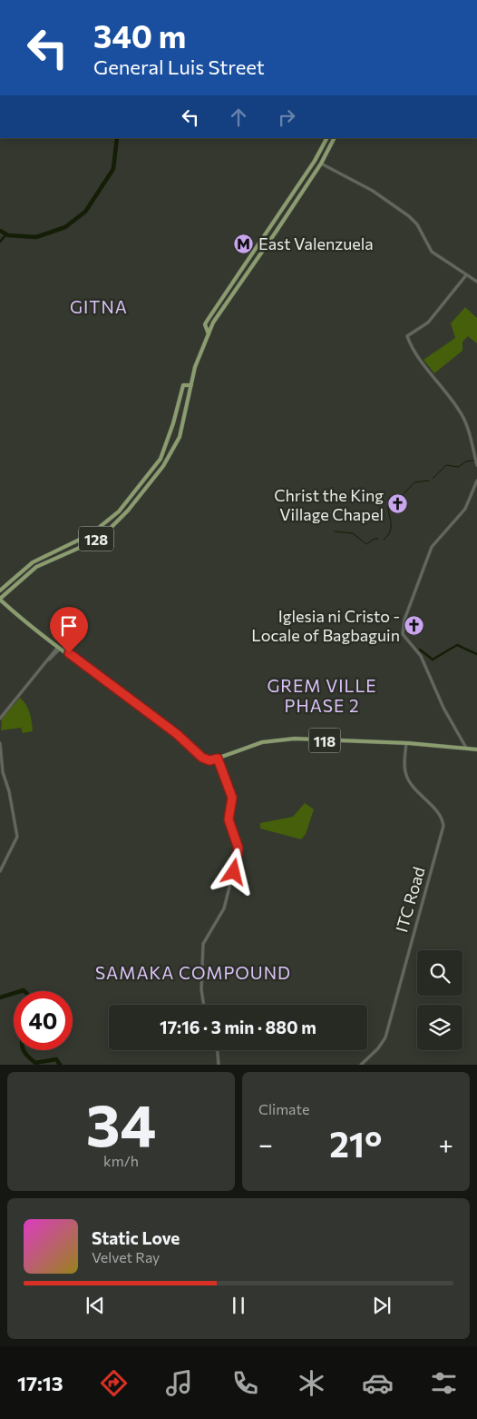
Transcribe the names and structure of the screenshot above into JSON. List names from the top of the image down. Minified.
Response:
{"streets":{"main road":["128","118"],"street":["ITC Road"]},"crossings":[["118","ITC Road"]],"districts":["GITNA","GREM VILLE PHASE 2","SAMAKA COMPOUND"],"places":{"metro station":["East Valenzuela"],"church":["Christ the King Village Chapel","Iglesia ni Cristo - Locale of Bagbaguin"]},"page":{"turn":["340 m","General Luis Street"],"limit":"40","trip":"17:16 · 3 min · 880 m","tile":[["34","km/h"],"Climate"],"heat":["−","21°","+"],"song":["Static Love","Velvet Ray"],"tabs":"17:13"}}
